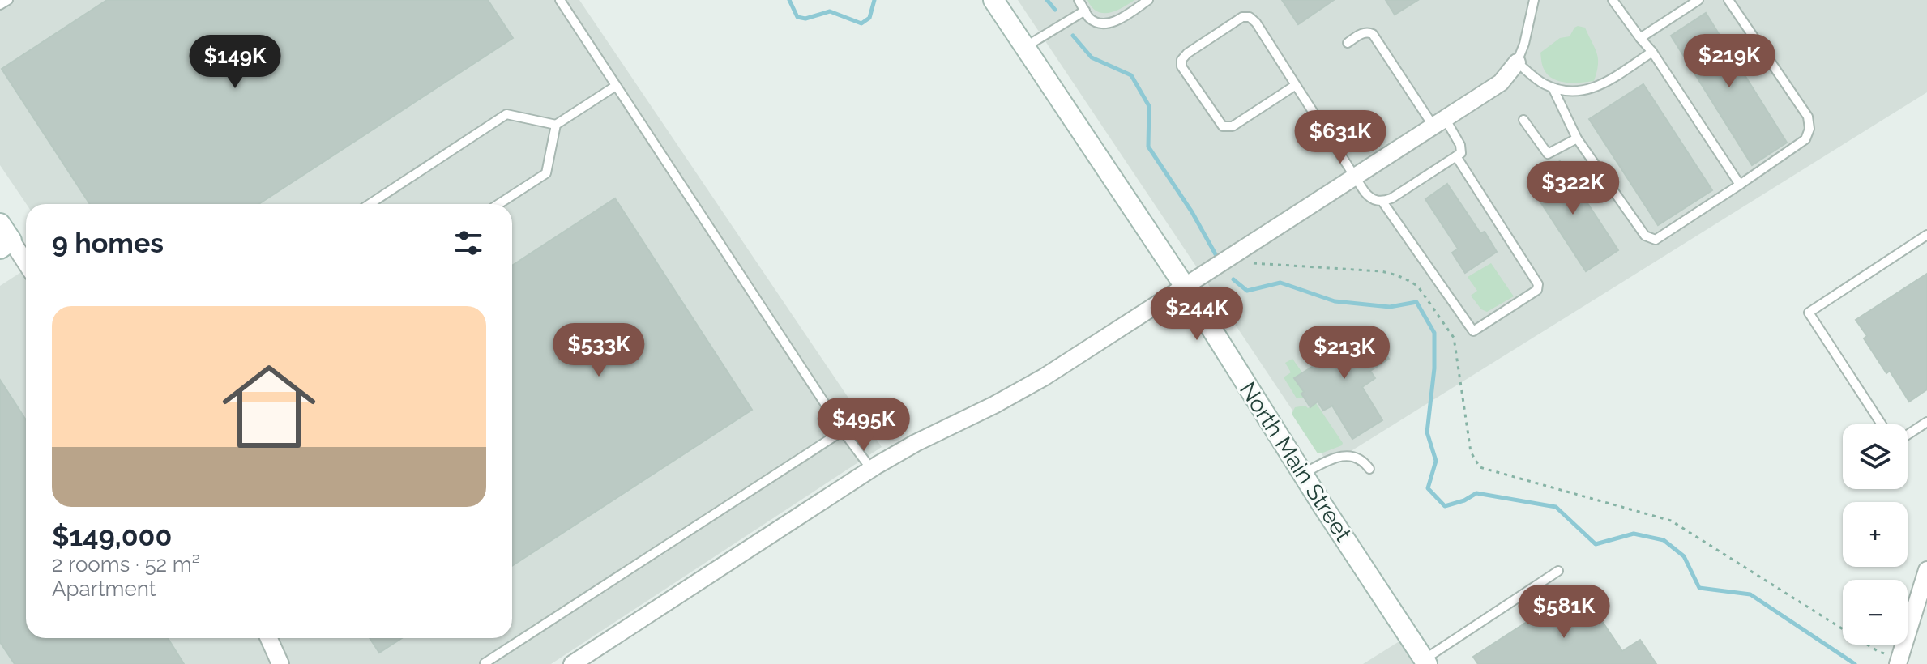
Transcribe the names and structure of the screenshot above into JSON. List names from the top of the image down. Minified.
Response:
{"streets":{"street":["North Main Street"]},"page":{"price":["$219K","$149K","$631K","$322K","$244K","$533K","$213K","$495K","$581K"],"heading":"9 homes","list":[{"name":"$149,000","note":"2 rooms · 52 m² · Apartment"}],"map_buttons":["+","−"]}}
